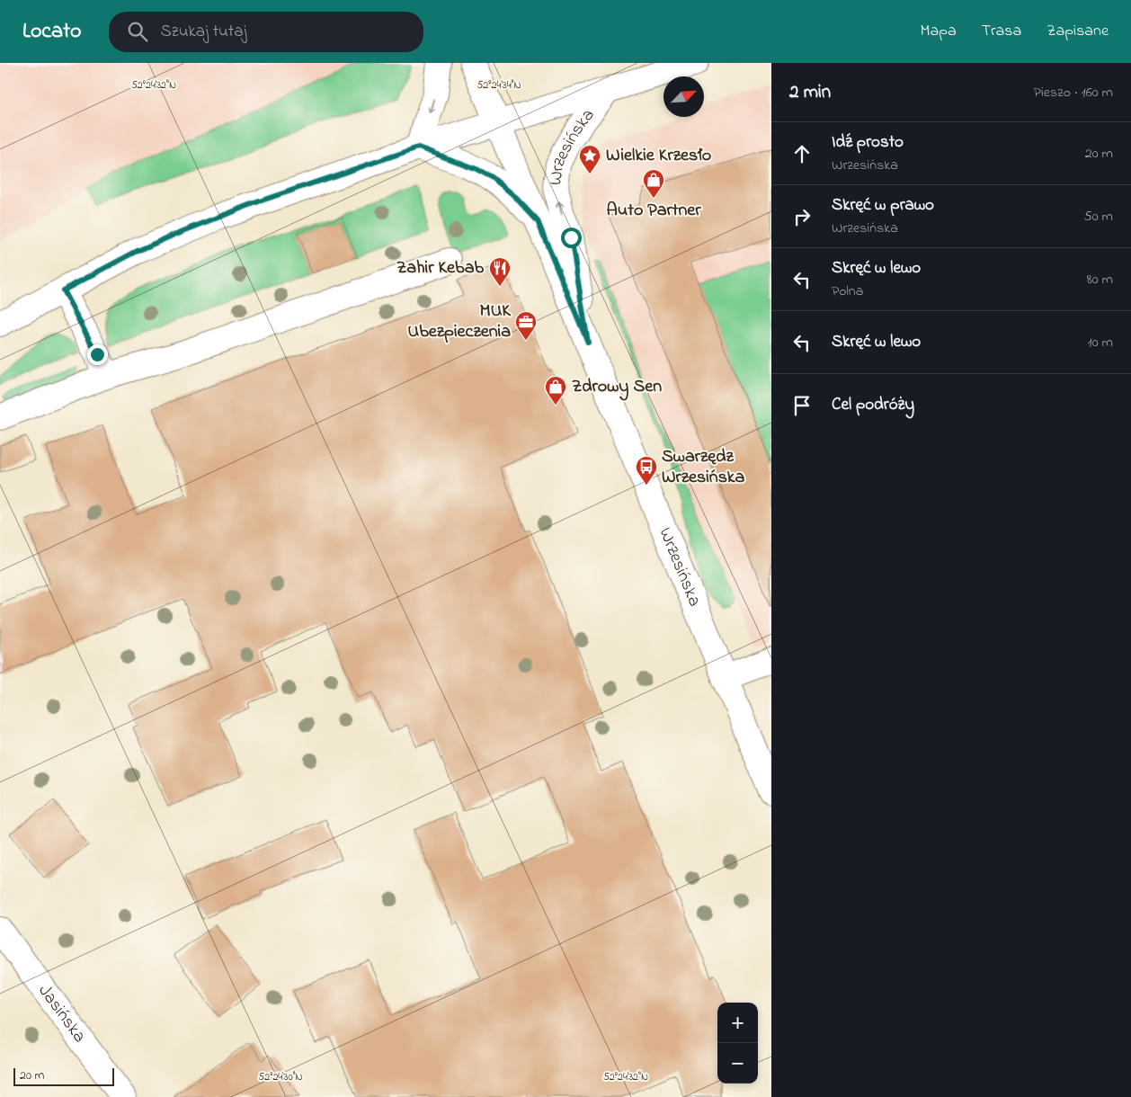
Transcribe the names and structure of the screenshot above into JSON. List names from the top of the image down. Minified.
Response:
{"streets":{"street":["Wrzesińska","Jasińska"]},"places":{"place":["Wielkie Krzesło"],"shop":["Auto Partner","Zdrowy Sen"],"restaurant":["Zahir Kebab"],"office":["MUK Ubezpieczenia"],"bus stop":["Swarzędz Wrzesińska"]},"scale_bar":"20 m","north":"top right","page":{"header":"Locato","search":"Szukaj tutaj","nav":["Mapa","Trasa","Zapisane"],"heading":["2 min","Pieszo · 160 m"],"list":[["Idź prosto","Wrzesińska","20 m"],["Skręć w prawo","Wrzesińska","50 m"],["Skręć w lewo","Polna","80 m"],["Skręć w lewo","10 m"],"Cel podróży"],"map_buttons":["+","−"],"scale":"20 m"},"coordinates":["52°24'32\"N","52°24'34\"N","52°24'30\"N"]}
